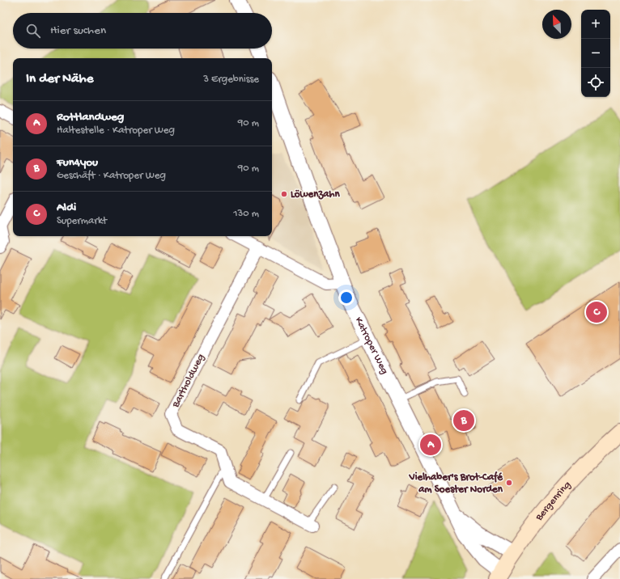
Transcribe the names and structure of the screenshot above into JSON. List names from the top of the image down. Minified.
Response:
{"streets":{"main road":["Bergenring"],"street":["Katroper Weg","Bartholdweg"]},"crossings":[["Katroper Weg","Bergenring"]],"places":["Löwenzahn","Vielhaber's Brot-Café am Soester Norden"],"north":"top left","page":{"map_buttons":["+","−"],"search":"Hier suchen","heading":["In der Nähe","3 Ergebnisse"],"list":[{"mark":"A","name":"Rottlandweg","note":"Haltestelle · Katroper Weg","value":"90 m"},{"mark":"B","name":"Fun4you","note":"Geschäft · Katroper Weg","value":"90 m"},{"mark":"C","name":"Aldi","note":"Supermarkt","value":"130 m"}],"pins":["C","B","A"]}}
